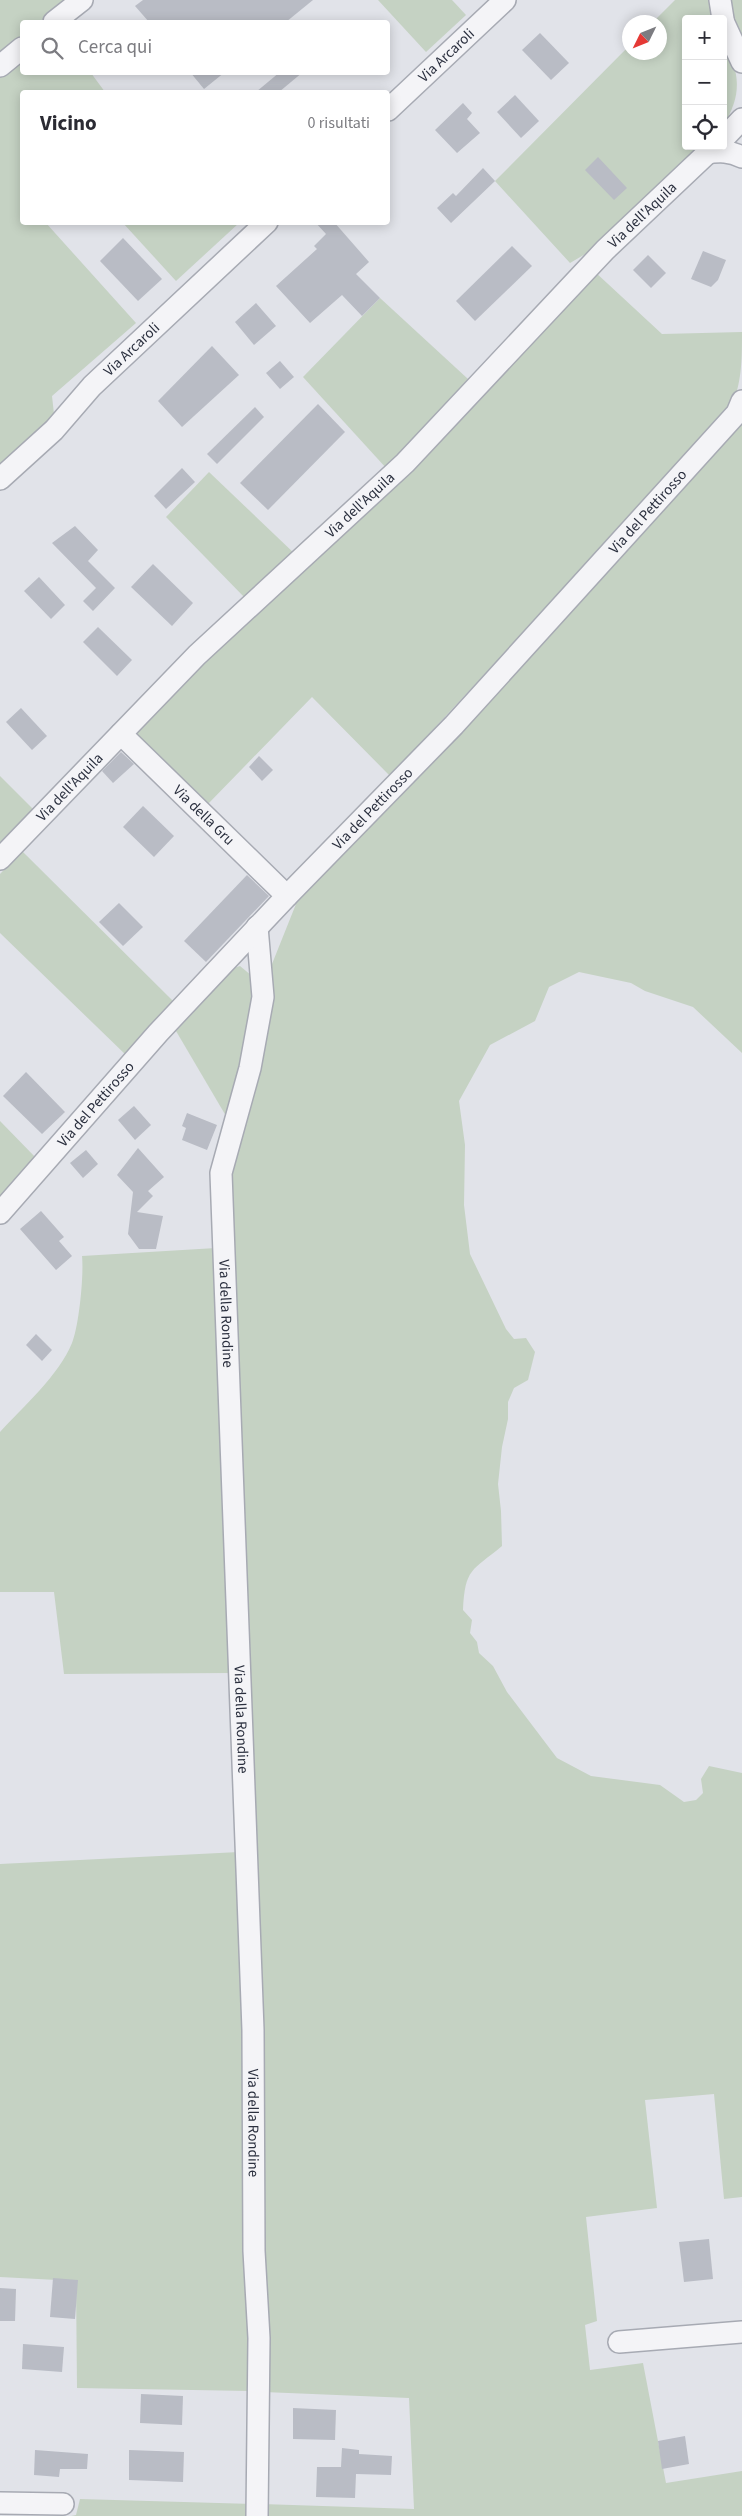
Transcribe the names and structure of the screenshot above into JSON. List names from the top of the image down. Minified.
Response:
{"streets":{"street":["Via Arcaroli","Via dell'Aquila","Via del Pettirosso","Via della Gru","Via della Rondine"]},"crossings":[["Via dell'Aquila","Via della Gru"],["Via del Pettirosso","Via della Gru"],["Via del Pettirosso","Via della Rondine"]],"north":"bottom left","page":{"map_buttons":["+","−"],"search":"Cerca qui","heading":["Vicino","0 risultati"]}}
